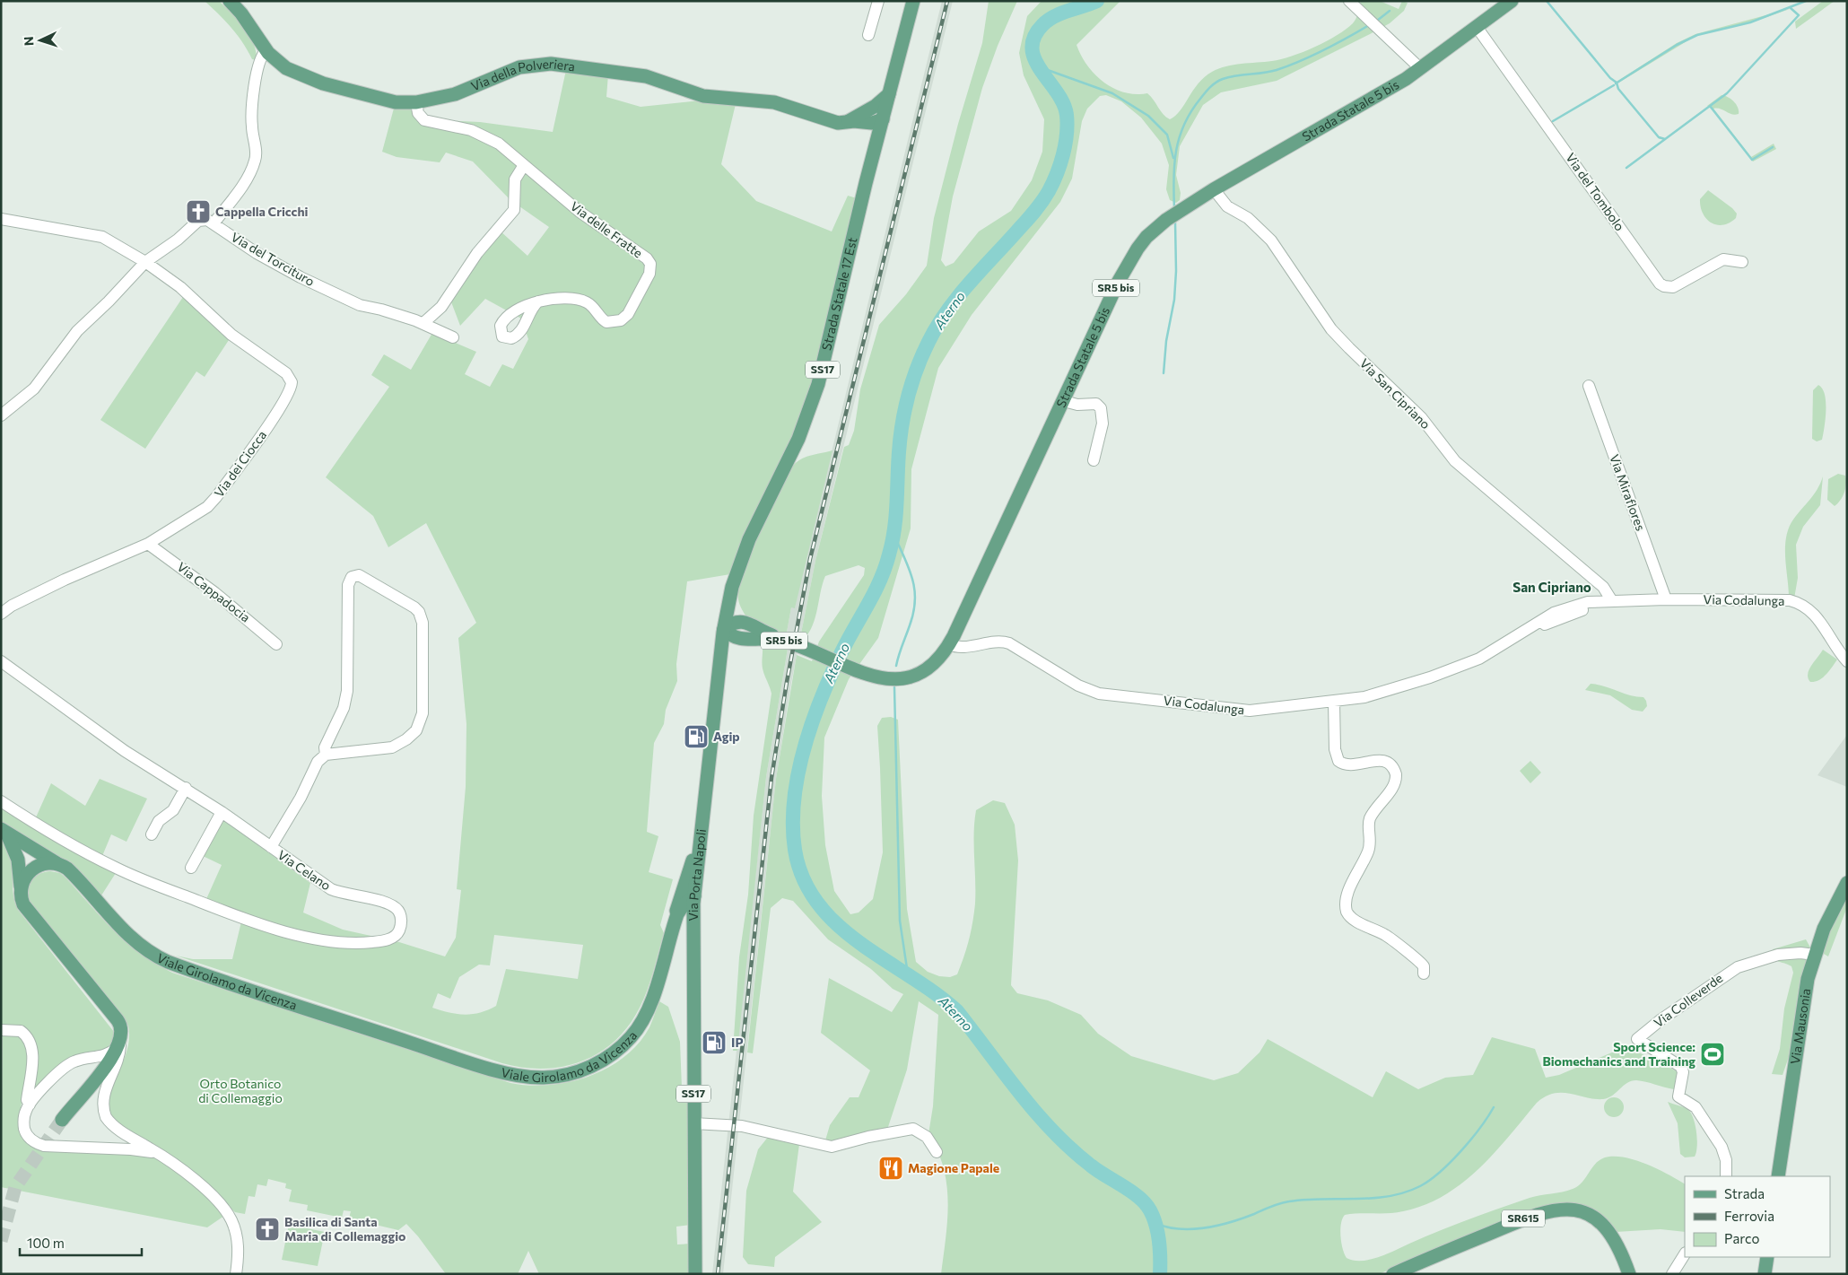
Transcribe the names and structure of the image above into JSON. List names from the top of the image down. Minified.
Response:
{"streets":{"main road":["Via della Polveriera","Strada Statale 5 bis","SR5 bis","Strada Statale 17 Est","SS17","Via Porta Napoli","Viale Girolamo da Vicenza","Via Mausonia","SR615"],"street":["Via del Tombolo","Via delle Fratte","Via del Torcituro","Via San Cipriano","Via dei Ciocca","Via Miraflores","Via Cappadocia","Via Codalunga","Via Celano","Via Colleverde"]},"crossings":[["Via della Polveriera","Via delle Fratte"],["Via della Polveriera","Strada Statale 17 Est"],["Strada Statale 5 bis","Via del Tombolo"],["Strada Statale 5 bis","SR5 bis"],["Strada Statale 5 bis","Strada Statale 17 Est"],["Strada Statale 5 bis","Via San Cipriano"],["Strada Statale 5 bis","Via Codalunga"],["Strada Statale 5 bis","Via Porta Napoli"],["SR5 bis","Strada Statale 17 Est"],["SR5 bis","Via Porta Napoli"],["Strada Statale 17 Est","Via Porta Napoli"],["Via San Cipriano","Via Codalunga"],["Via dei Ciocca","Via Cappadocia"],["Via Miraflores","Via Codalunga"],["Via Porta Napoli","Viale Girolamo da Vicenza"],["Via Colleverde","Via Mausonia"]],"districts":["San Cipriano"],"water":["Aterno"],"parks":["Orto Botanico di Collemaggio"],"places":{"church":["Cappella Cricchi","Basilica di Santa Maria di Collemaggio"],"fuel station":["Agip","IP"],"sports":["Sport Science: Biomechanics and Training"],"restaurant":["Magione Papale"]},"legend":["Strada","Ferrovia","Parco"],"scale_bar":"100 m","north":"left"}
